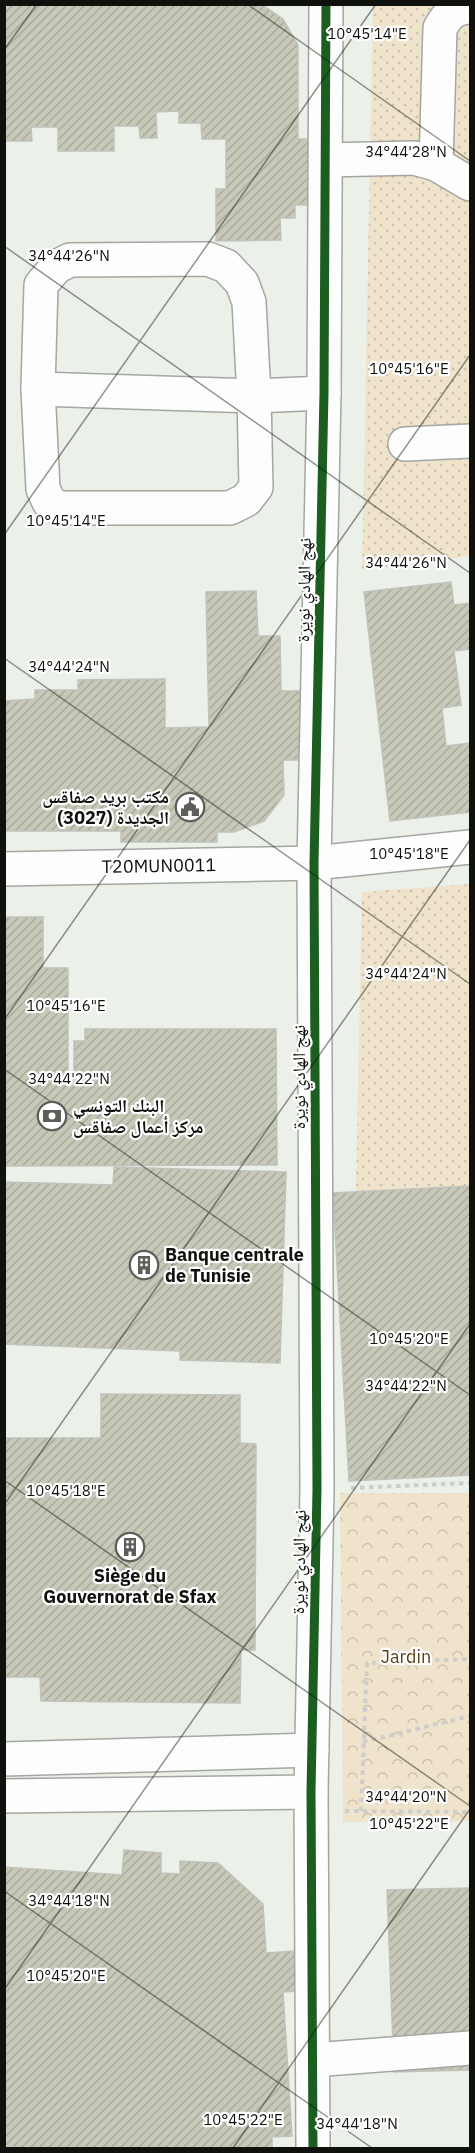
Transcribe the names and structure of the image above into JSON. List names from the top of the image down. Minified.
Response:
{"streets":{"street":["نهج الهادي نويرة","T20MUN0011"]},"crossings":[["نهج الهادي نويرة","T20MUN0011"]],"parks":["Jardin"],"places":{"public building":["مكتب بريد صفاقس الجديدة (3027)"],"bank":["البنك التونسي مركز أعمال صفاقس"],"building":["Banque centrale de Tunisie","Siège du Gouvernorat de Sfax"]},"coordinates":["10°45'14\"E","34°44'28\"N","34°44'26\"N","10°45'16\"E","34°44'24\"N","10°45'18\"E","34°44'22\"N","10°45'20\"E","34°44'20\"N","10°45'22\"E","34°44'18\"N"]}
